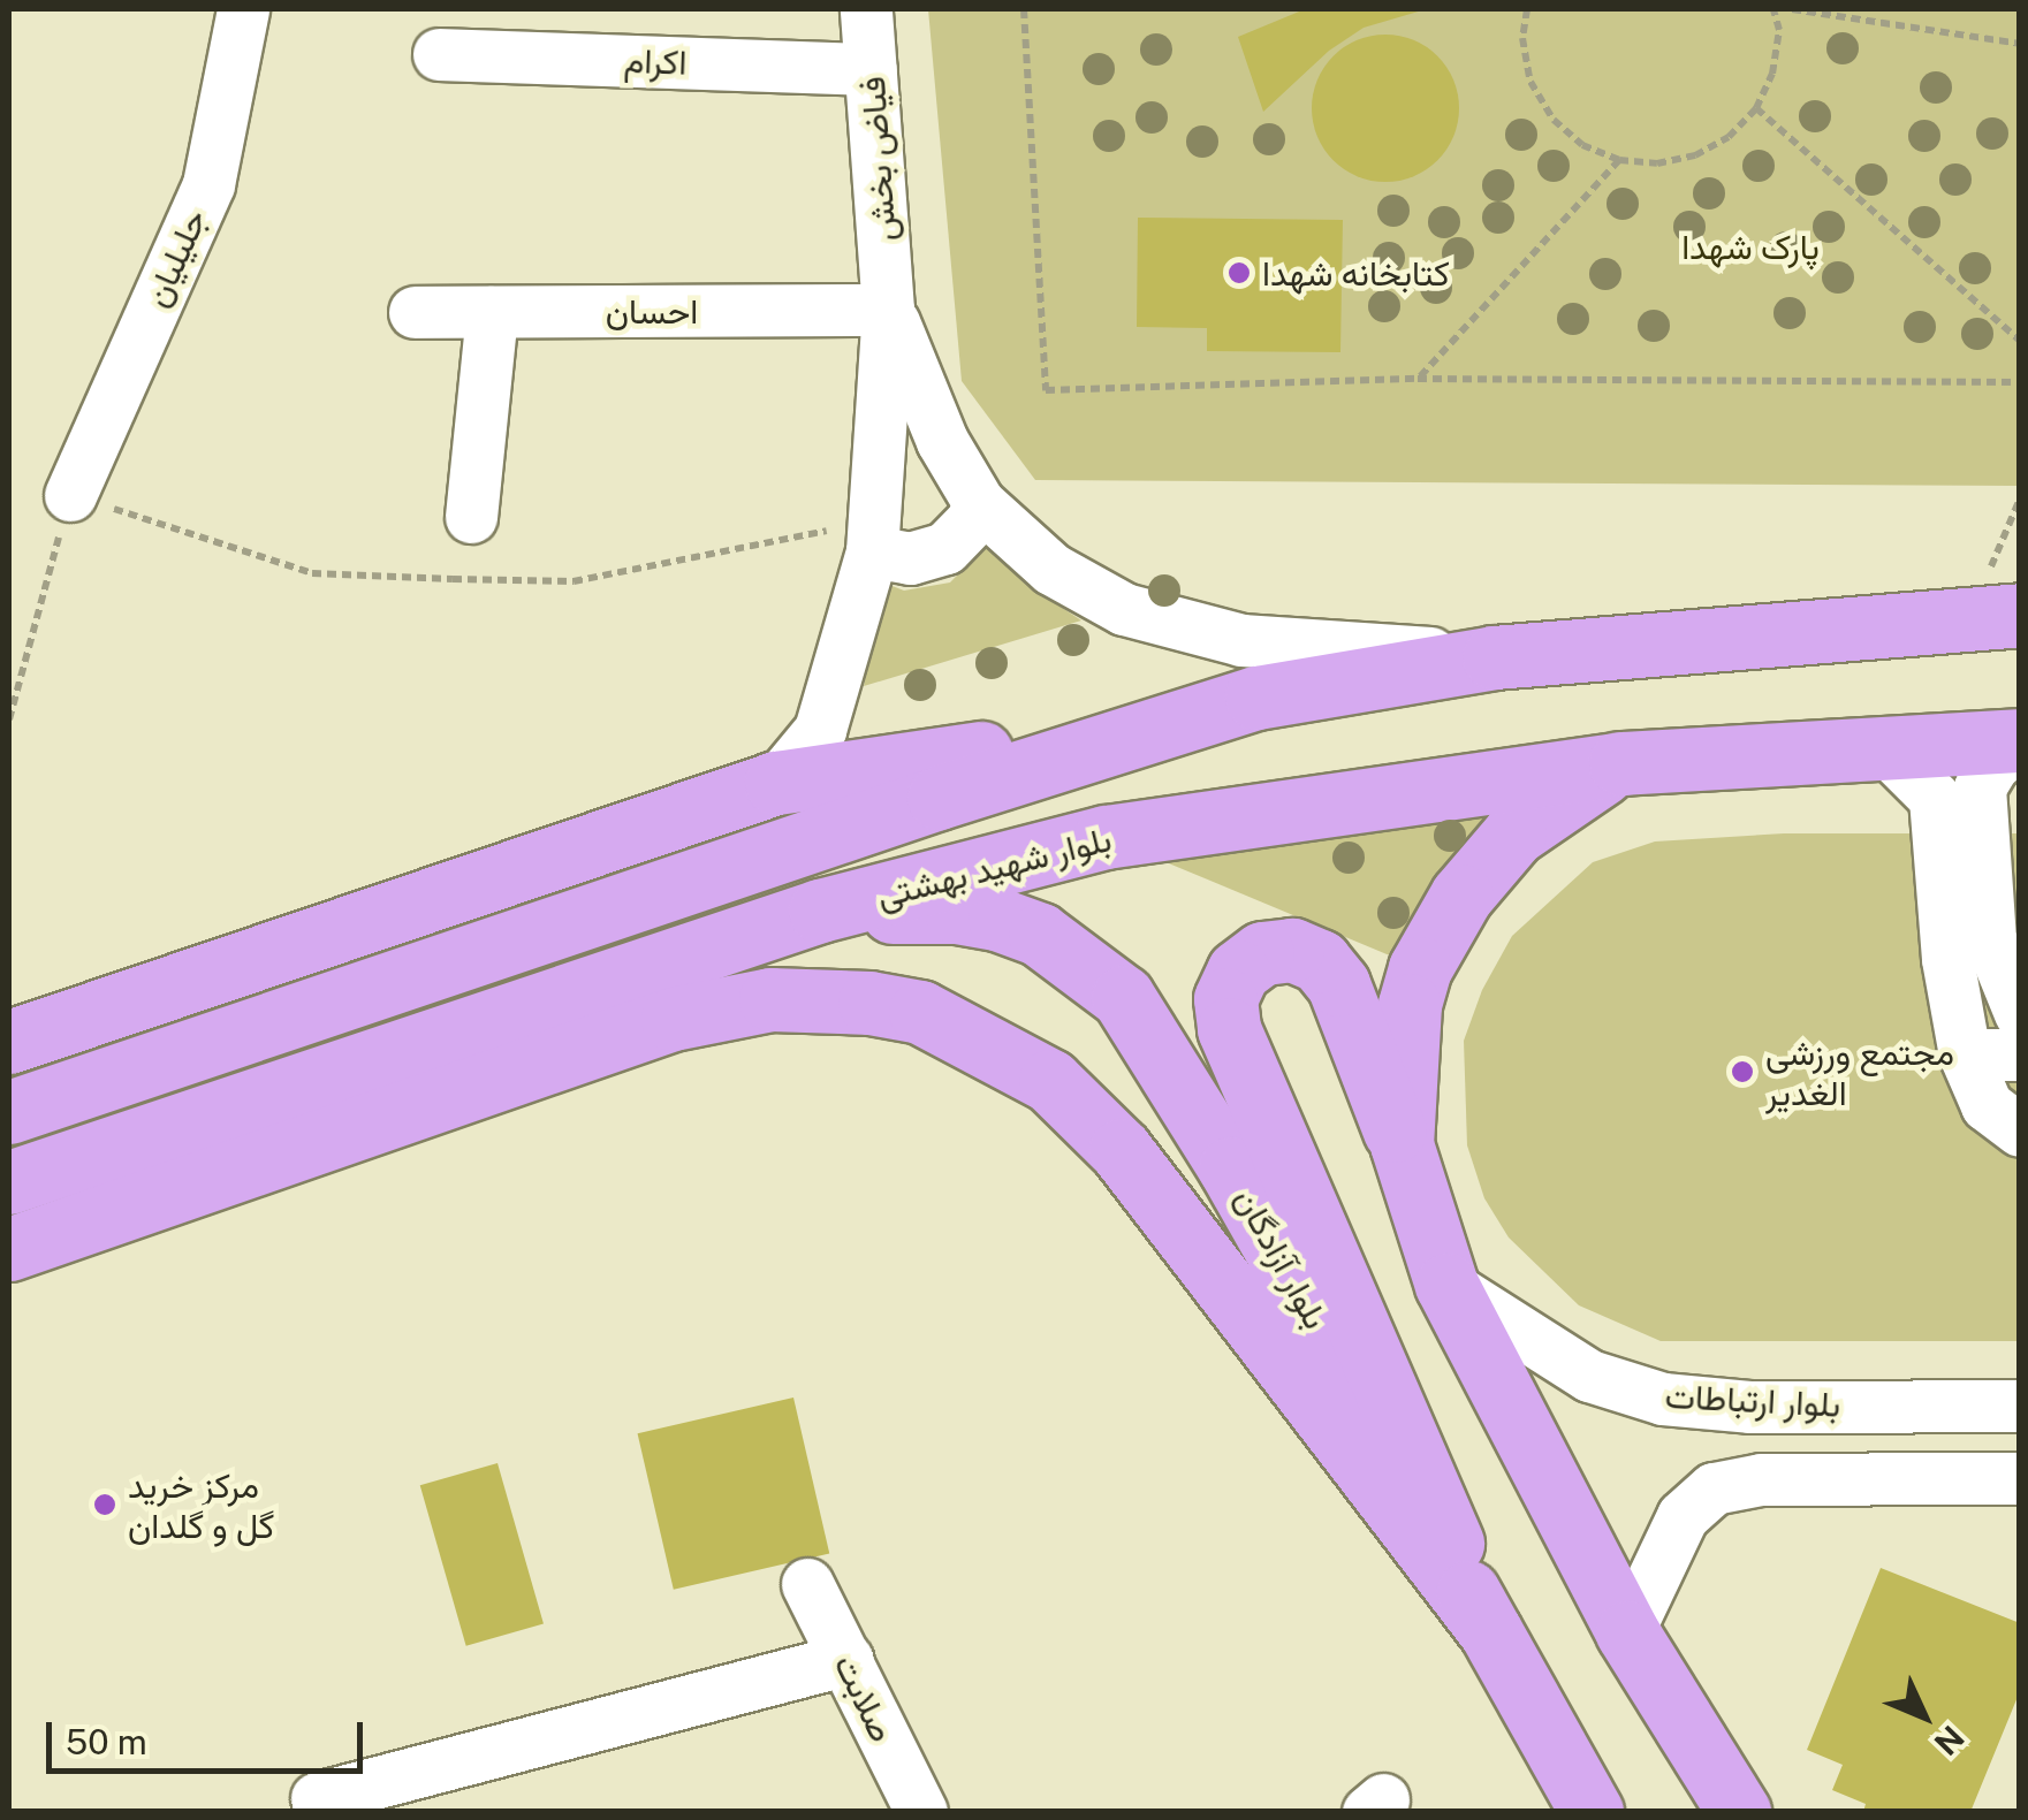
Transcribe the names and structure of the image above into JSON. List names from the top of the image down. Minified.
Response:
{"streets":{"main road":["بلوار شهید بهشتی","بلوار آزادگان"],"street":["اکرام","فیاض بخش","جلیلیان","احسان","بلوار ارتباطات","صلابت"]},"crossings":[["اکرام","فیاض بخش"],["فیاض بخش","احسان"],["بلوار شهید بهشتی","بلوار آزادگان"]],"parks":["پارک شهدا"],"places":["کتابخانه شهدا","مجتمع ورزشی الغدیر","مرکز خرید گل و گلدان"],"scale_bar":"50 m","north":"bottom right"}
